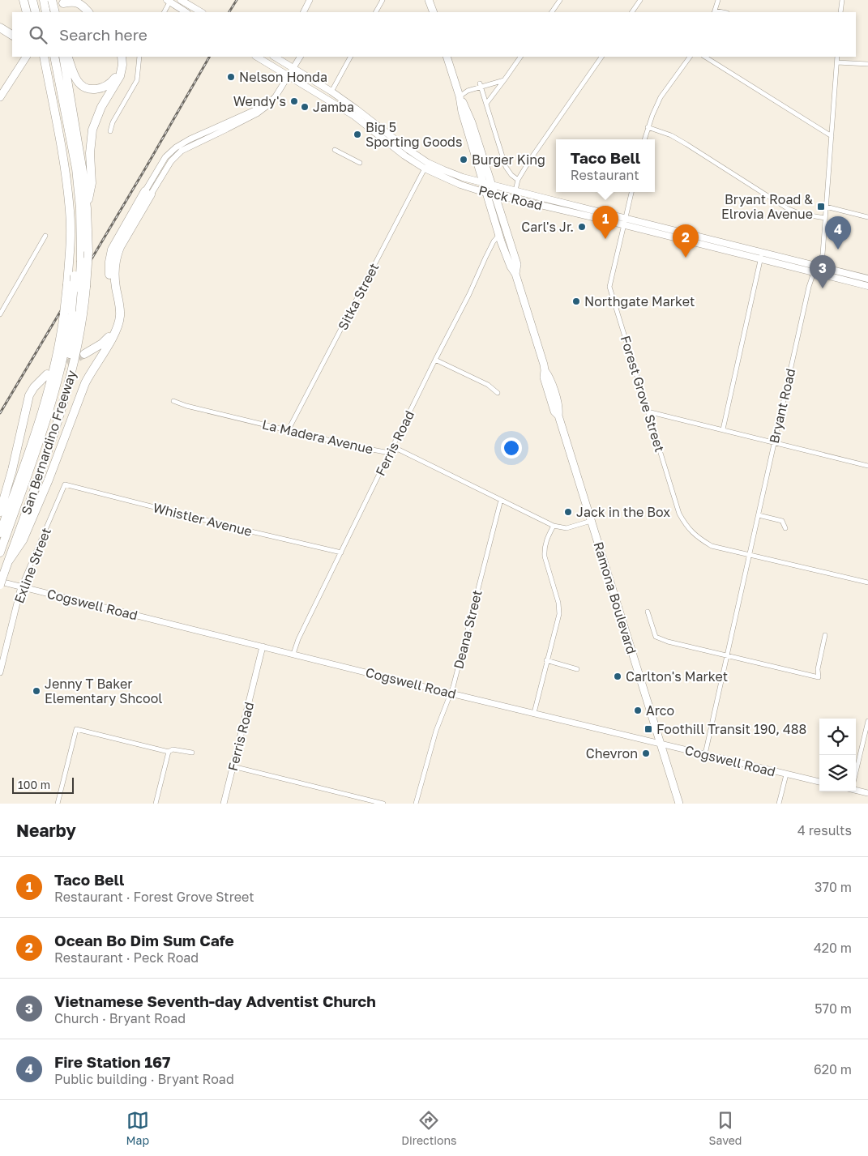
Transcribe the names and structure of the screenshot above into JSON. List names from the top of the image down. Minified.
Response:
{"streets":{"highway":["San Bernardino Freeway"],"main road":["Peck Road","Ramona Boulevard"],"street":["Sitka Street","Forest Grove Street","Bryant Road","La Madera Avenue","Ferris Road","Whistler Avenue","Exline Street","Cogswell Road","Deana Street"]},"crossings":[["Peck Road","Sitka Street"],["Peck Road","Forest Grove Street"],["Peck Road","Bryant Road"],["Peck Road","Ramona Boulevard"],["Sitka Street","La Madera Avenue"],["Forest Grove Street","Bryant Road"],["Bryant Road","Cogswell Road"],["La Madera Avenue","Ferris Road"],["La Madera Avenue","Ramona Boulevard"],["La Madera Avenue","Deana Street"],["San Bernardino Freeway","Cogswell Road"],["Ferris Road","Whistler Avenue"],["Ferris Road","Ramona Boulevard"],["Ferris Road","Cogswell Road"],["Whistler Avenue","Exline Street"],["Exline Street","Cogswell Road"],["Ramona Boulevard","Cogswell Road"],["Cogswell Road","Deana Street"]],"places":{"other":["Nelson Honda","Wendy's","Jamba","Big 5 Sporting Goods","Burger King","Carl's Jr.","Northgate Market","Jack in the Box","Carlton's Market","Jenny T Baker Elementary Shcool","Arco","Chevron"],"transit":["Bryant Road & Elrovia Avenue","Foothill Transit 190, 488"]},"scale_bar":"100 m","page":{"search":"Search here","popup":["Taco Bell","Restaurant"],"pins":["1","4","2","3"],"scale":"100 m","heading":["Nearby","4 results"],"list":[{"mark":"1","name":"Taco Bell","note":"Restaurant · Forest Grove Street","value":"370 m"},{"mark":"2","name":"Ocean Bo Dim Sum Cafe","note":"Restaurant · Peck Road","value":"420 m"},{"mark":"3","name":"Vietnamese Seventh-day Adventist Church","note":"Church · Bryant Road","value":"570 m"},{"mark":"4","name":"Fire Station 167","note":"Public building · Bryant Road","value":"620 m"}],"nav":["Map","Directions","Saved"]}}
